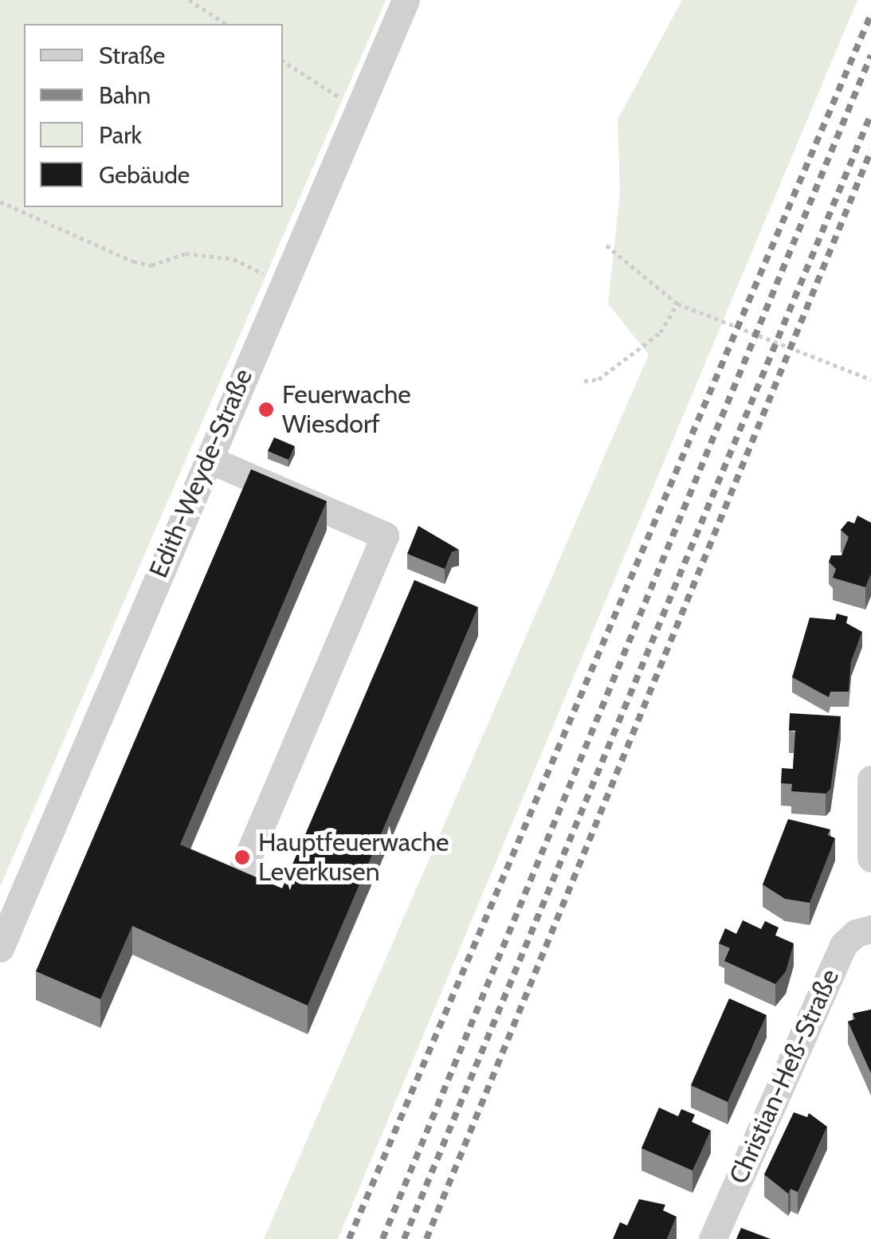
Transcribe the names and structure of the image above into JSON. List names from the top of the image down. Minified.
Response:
{"streets":{"street":["Edith-Weyde-Straße","Christian-Heß-Straße"]},"places":["Feuerwache Wiesdorf","Hauptfeuerwache Leverkusen"],"legend":["Straße","Bahn","Park","Gebäude"]}
